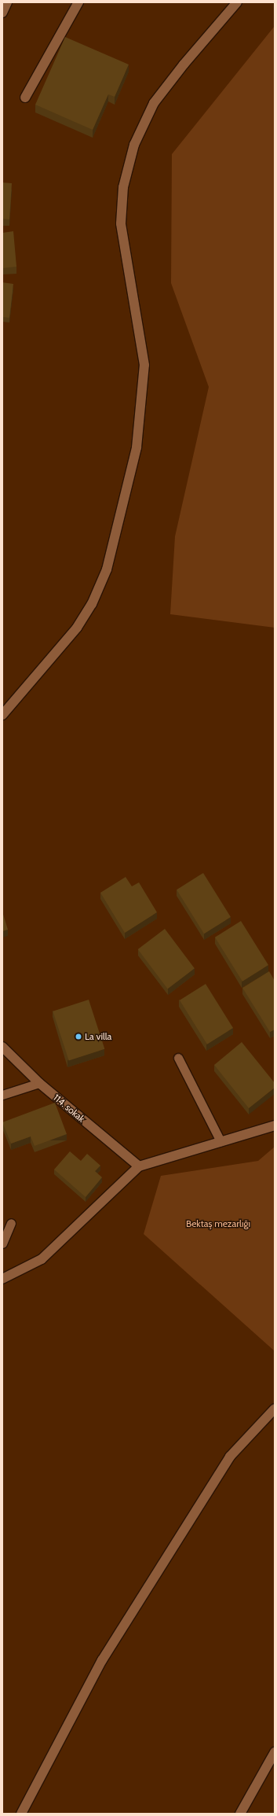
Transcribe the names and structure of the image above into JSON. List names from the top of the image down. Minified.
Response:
{"streets":{"street":["114. sokak"]},"parks":["Bektaş mezarlığı"],"places":["La villa"]}
